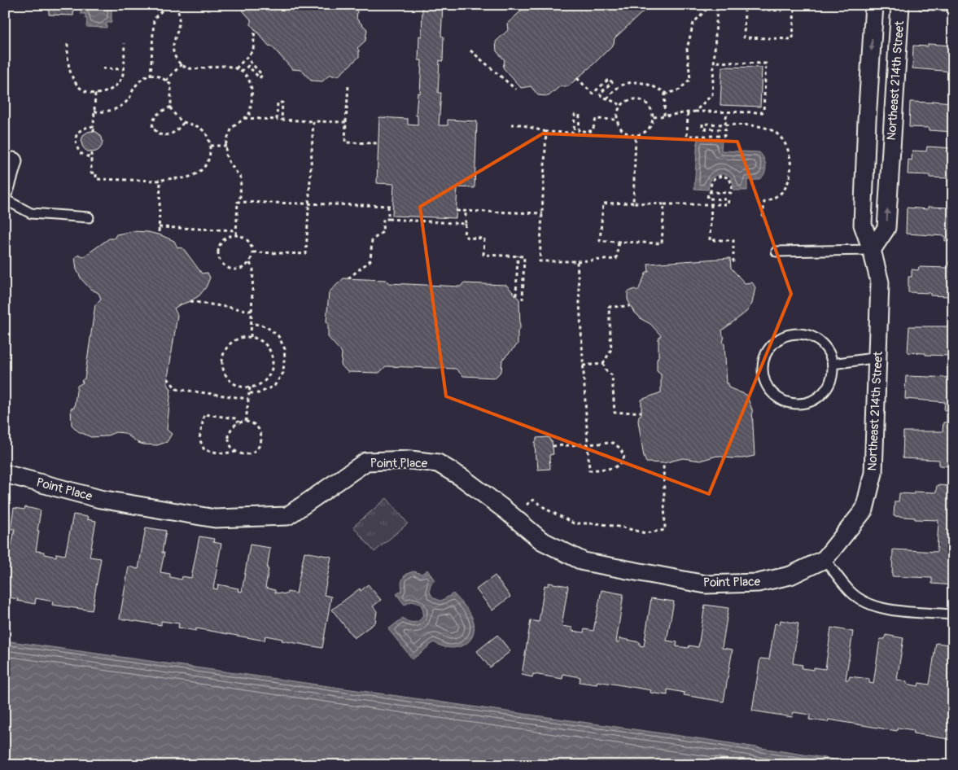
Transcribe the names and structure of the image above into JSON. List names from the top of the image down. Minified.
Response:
{"streets":{"street":["Northeast 214th Street","Point Place"]},"crossings":[["Northeast 214th Street","Point Place"]]}
